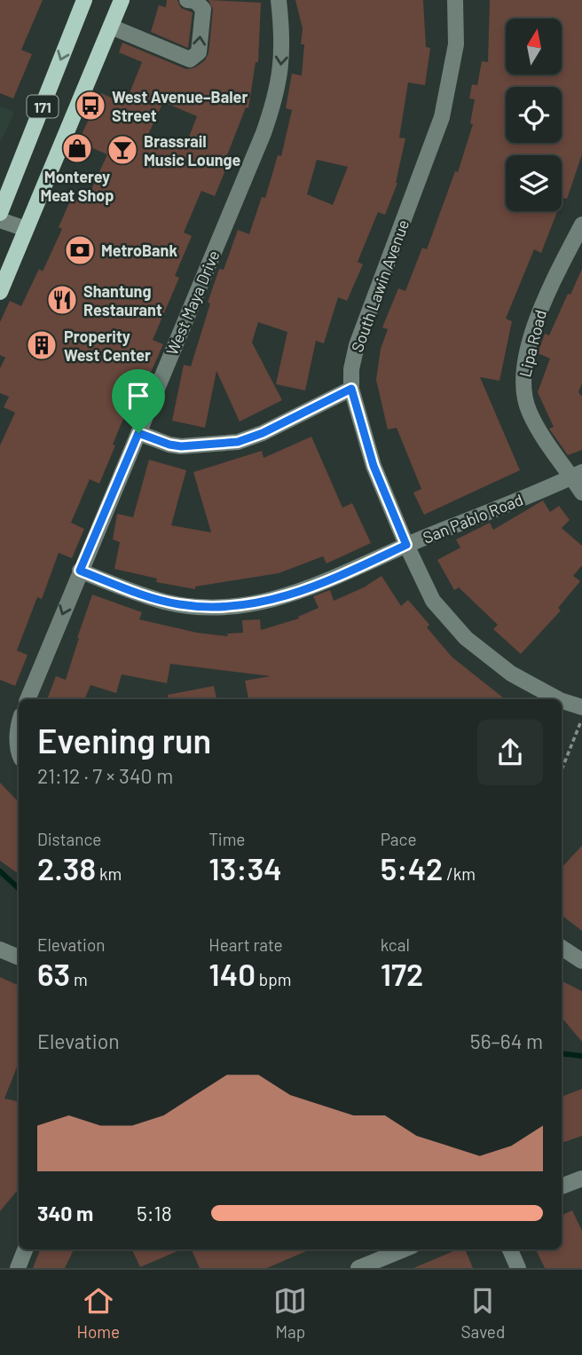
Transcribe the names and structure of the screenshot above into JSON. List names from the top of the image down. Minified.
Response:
{"streets":{"main road":["171"],"street":["South Lawin Avenue","West Maya Drive","Lipa Road","San Pablo Road"]},"crossings":[["South Lawin Avenue","San Pablo Road"],["West Maya Drive","San Pablo Road"],["Lipa Road","San Pablo Road"]],"one_way":["West Maya Drive"],"places":{"bus stop":["West Avenue–Baler Street"],"shop":["Monterey Meat Shop"],"bar":["Brassrail Music Lounge"],"bank":["MetroBank"],"restaurant":["Shantung Restaurant"],"building":["Properity West Center"]},"north":"top","page":{"heading":["Evening run","21:12 · 7 × 340 m"],"stats":[["Distance","2.38 km"],["Time","13:34"],["Pace","5:42 /km"],["Elevation","63 m"],["Heart rate","140 bpm"],["kcal","172"]],"chart":["Elevation","56–64 m"],"list":[{"name":"340 m","note":"5:18"}],"tabs":["Home","Map","Saved"]}}
